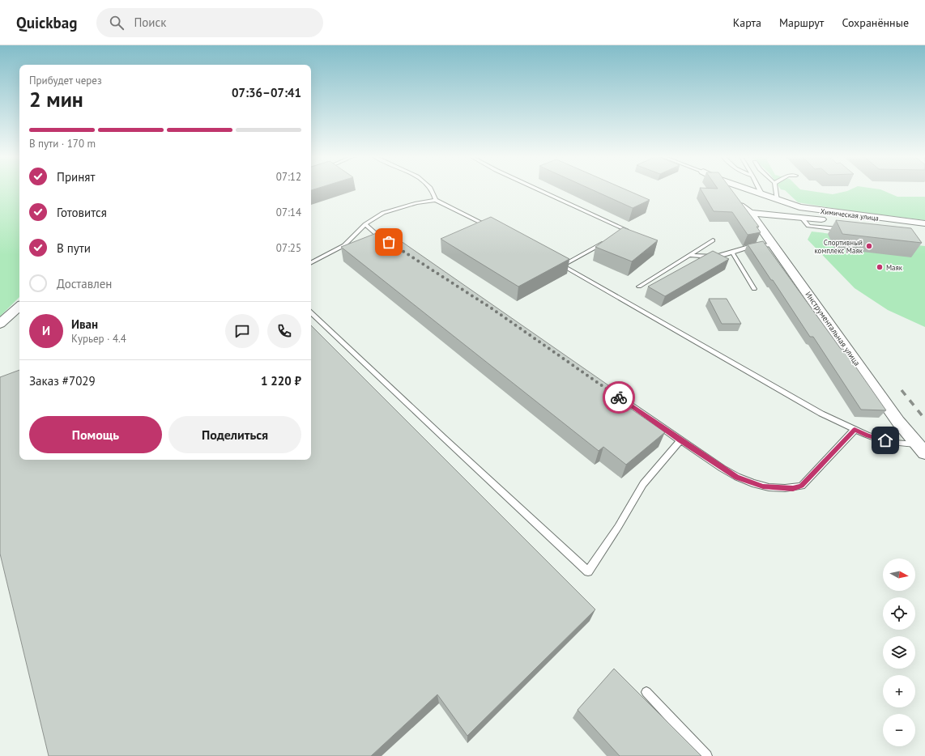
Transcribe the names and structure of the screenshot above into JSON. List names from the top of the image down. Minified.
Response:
{"streets":{"street":["Химическая улица","Инструментальная улица"]},"crossings":[["Химическая улица","Инструментальная улица"]],"places":["Спортивный комплекс Маяк","Маяк"],"north":"right","page":{"header":"Quickbag","search":"Поиск","nav":["Карта","Маршрут","Сохранённые"],"heading":["2 мин","Прибудет через","07:36–07:41"],"panel":["Иван","Курьер · 4.4","Заказ #7029","1 220 ₽"],"bar":"В пути · 170 m","list":[["Принят","07:12"],["Готовится","07:14"],["В пути","07:25"],"Доставлен"],"round":"И","buttons":["Помощь","Поделиться"],"map_buttons":["+","−"]}}
